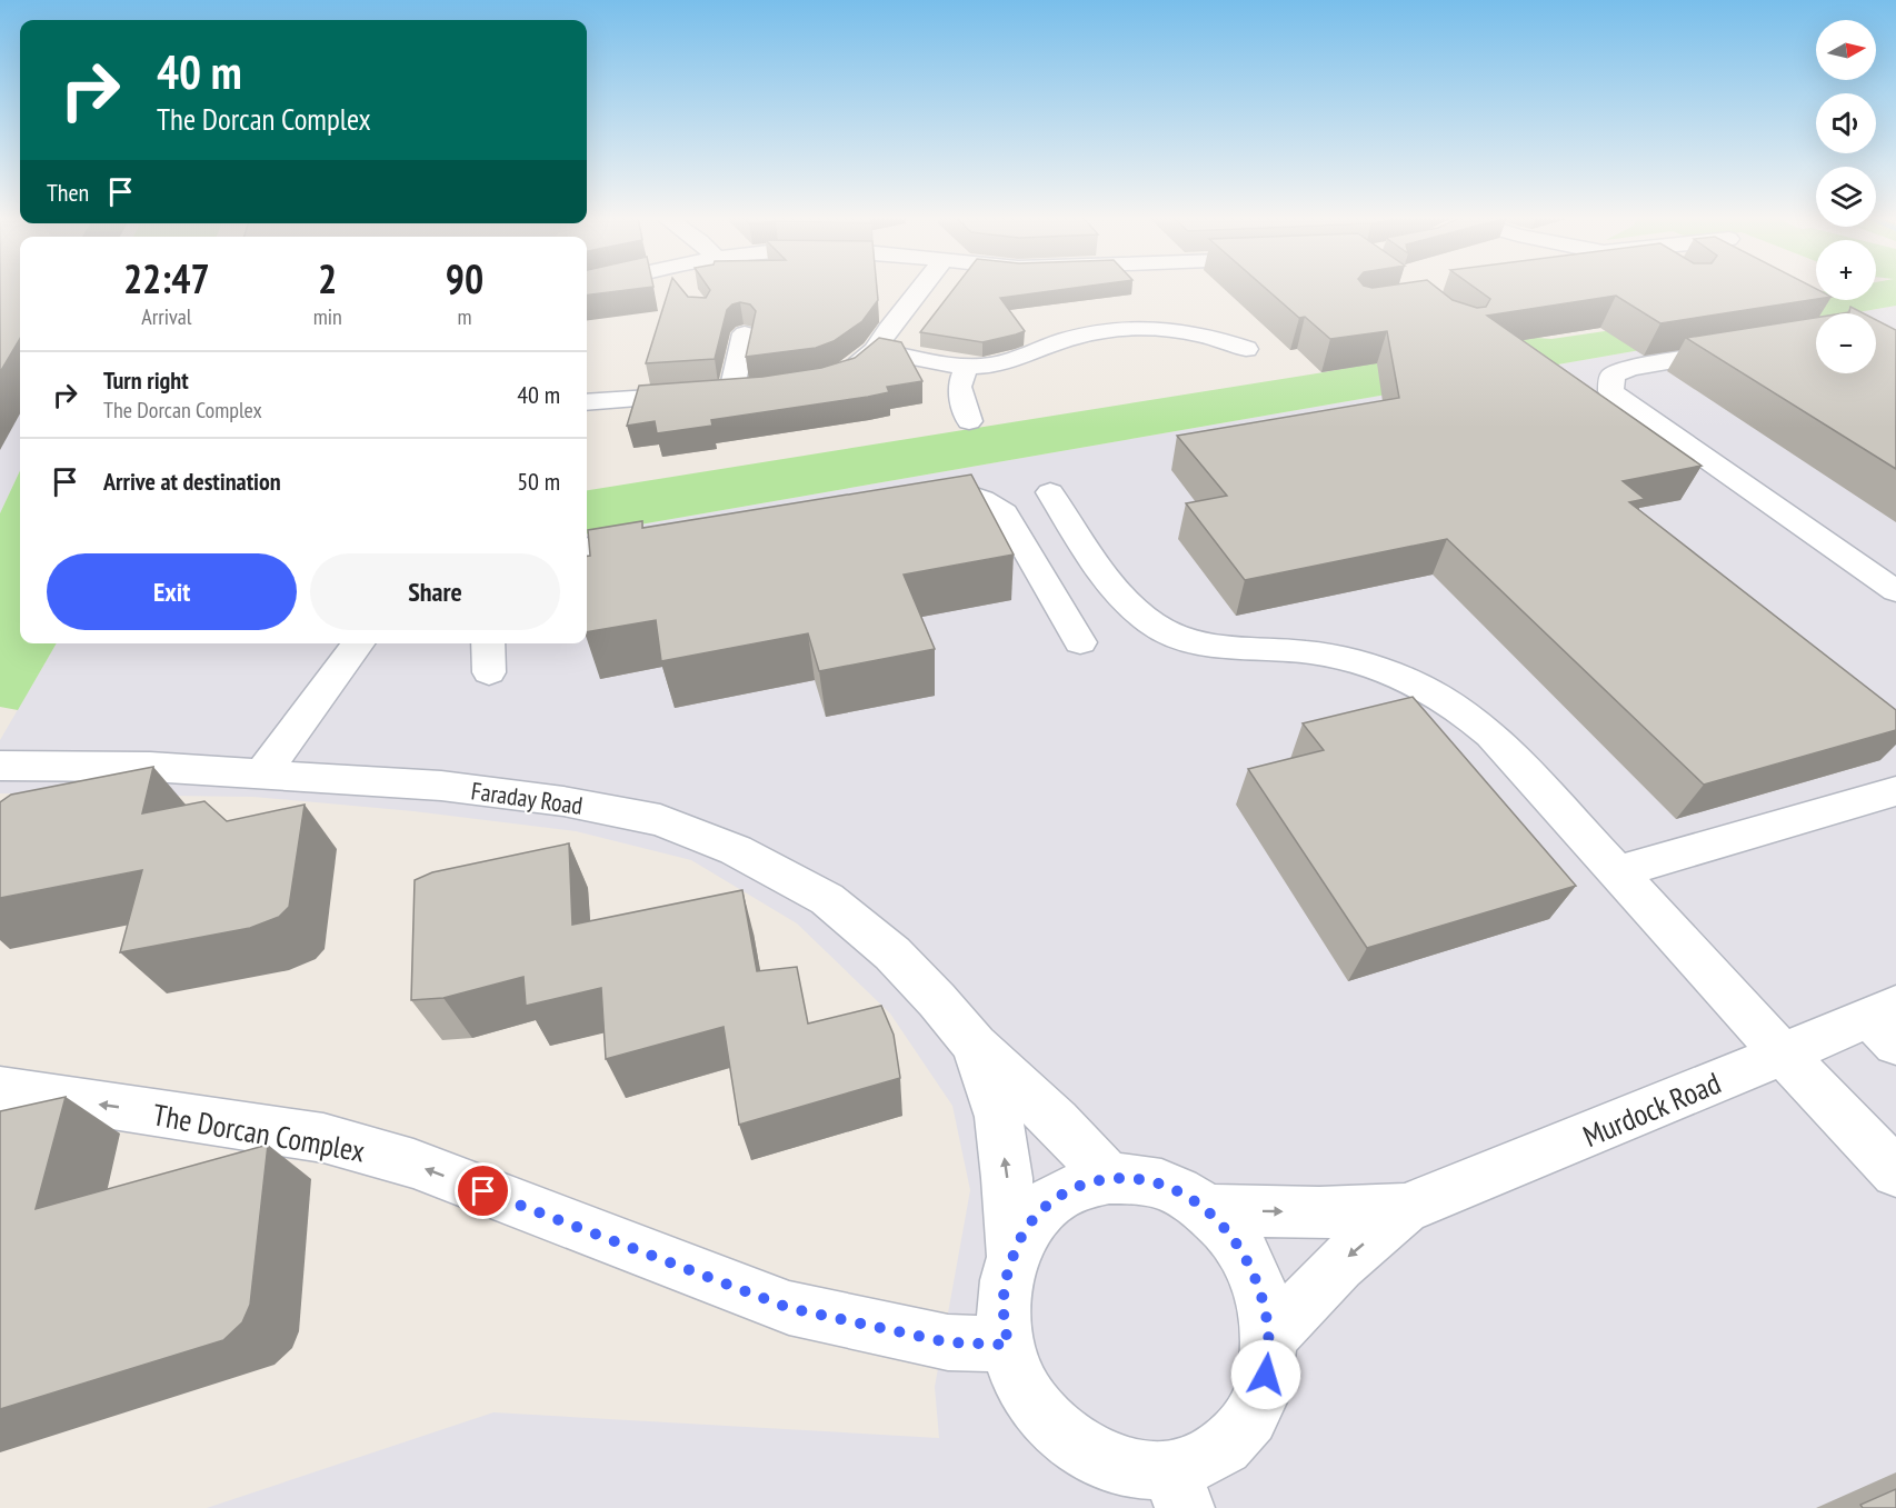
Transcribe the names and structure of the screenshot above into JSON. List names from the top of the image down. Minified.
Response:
{"streets":{"street":["Faraday Road","Murdock Road","The Dorcan Complex"]},"one_way":["The Dorcan Complex"],"north":"right","page":{"map_buttons":["+","−"],"turn":["40 m","The Dorcan Complex"],"then":"Then","eta":["22:47","Arrival","2","min","90","m"],"list":[{"name":"Turn right","note":"The Dorcan Complex","value":"40 m"},{"name":"Arrive at destination","value":"50 m"}],"buttons":["Exit","Share"]}}
